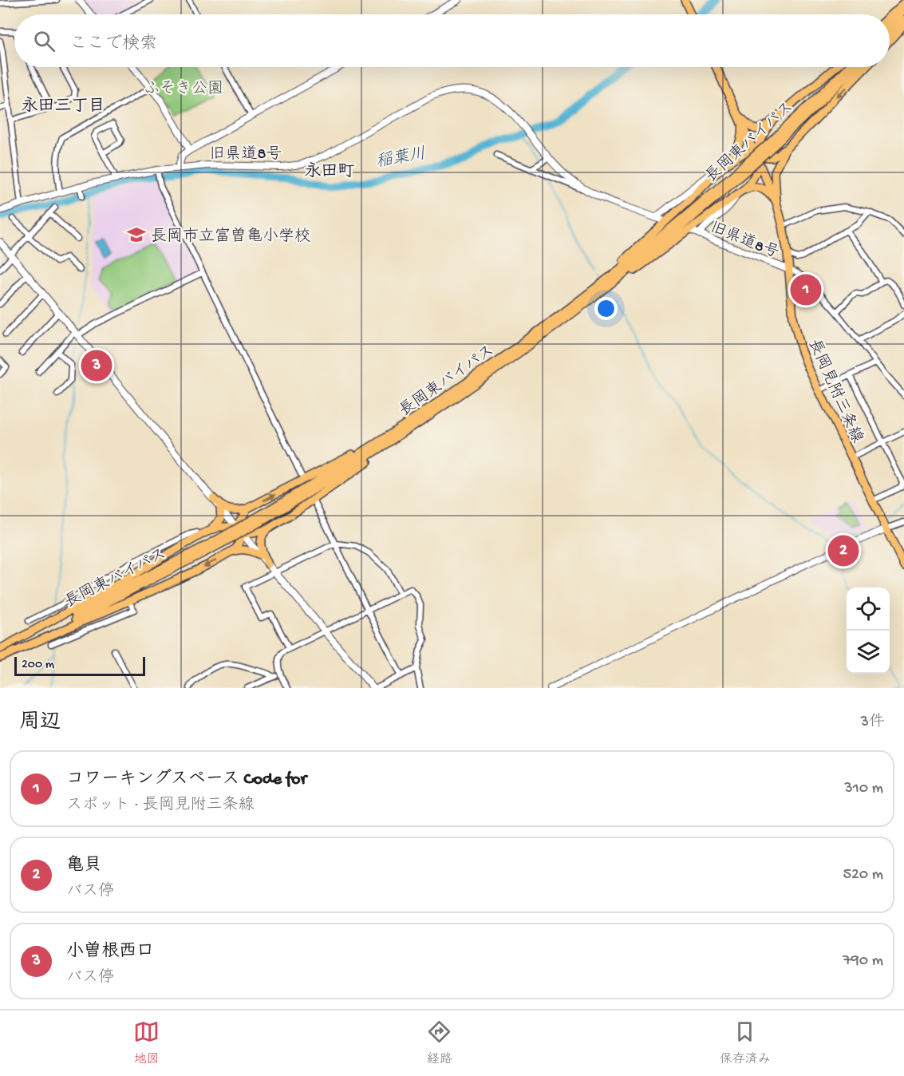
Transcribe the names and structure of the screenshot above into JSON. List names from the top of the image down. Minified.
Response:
{"streets":{"main road":["長岡東バイパス","長岡見附三条線"],"street":["旧県道8号"]},"crossings":[["旧県道8号","長岡見附三条線"]],"districts":["永田三丁目","永田町"],"water":["稲葉川"],"parks":["ふそき公園"],"places":{"school or university":["長岡市立富曽亀小学校"]},"scale_bar":"200 m","page":{"search":"ここで検索","pins":["1","3","2"],"scale":"200 m","heading":["周辺","3件"],"list":[{"mark":"1","name":"コワーキングスペース Code for","note":"スポット · 長岡見附三条線","value":"310 m"},{"mark":"2","name":"亀貝","note":"バス停","value":"520 m"},{"mark":"3","name":"小曽根西口","note":"バス停","value":"790 m"}],"nav":["地図","経路","保存済み"]}}
